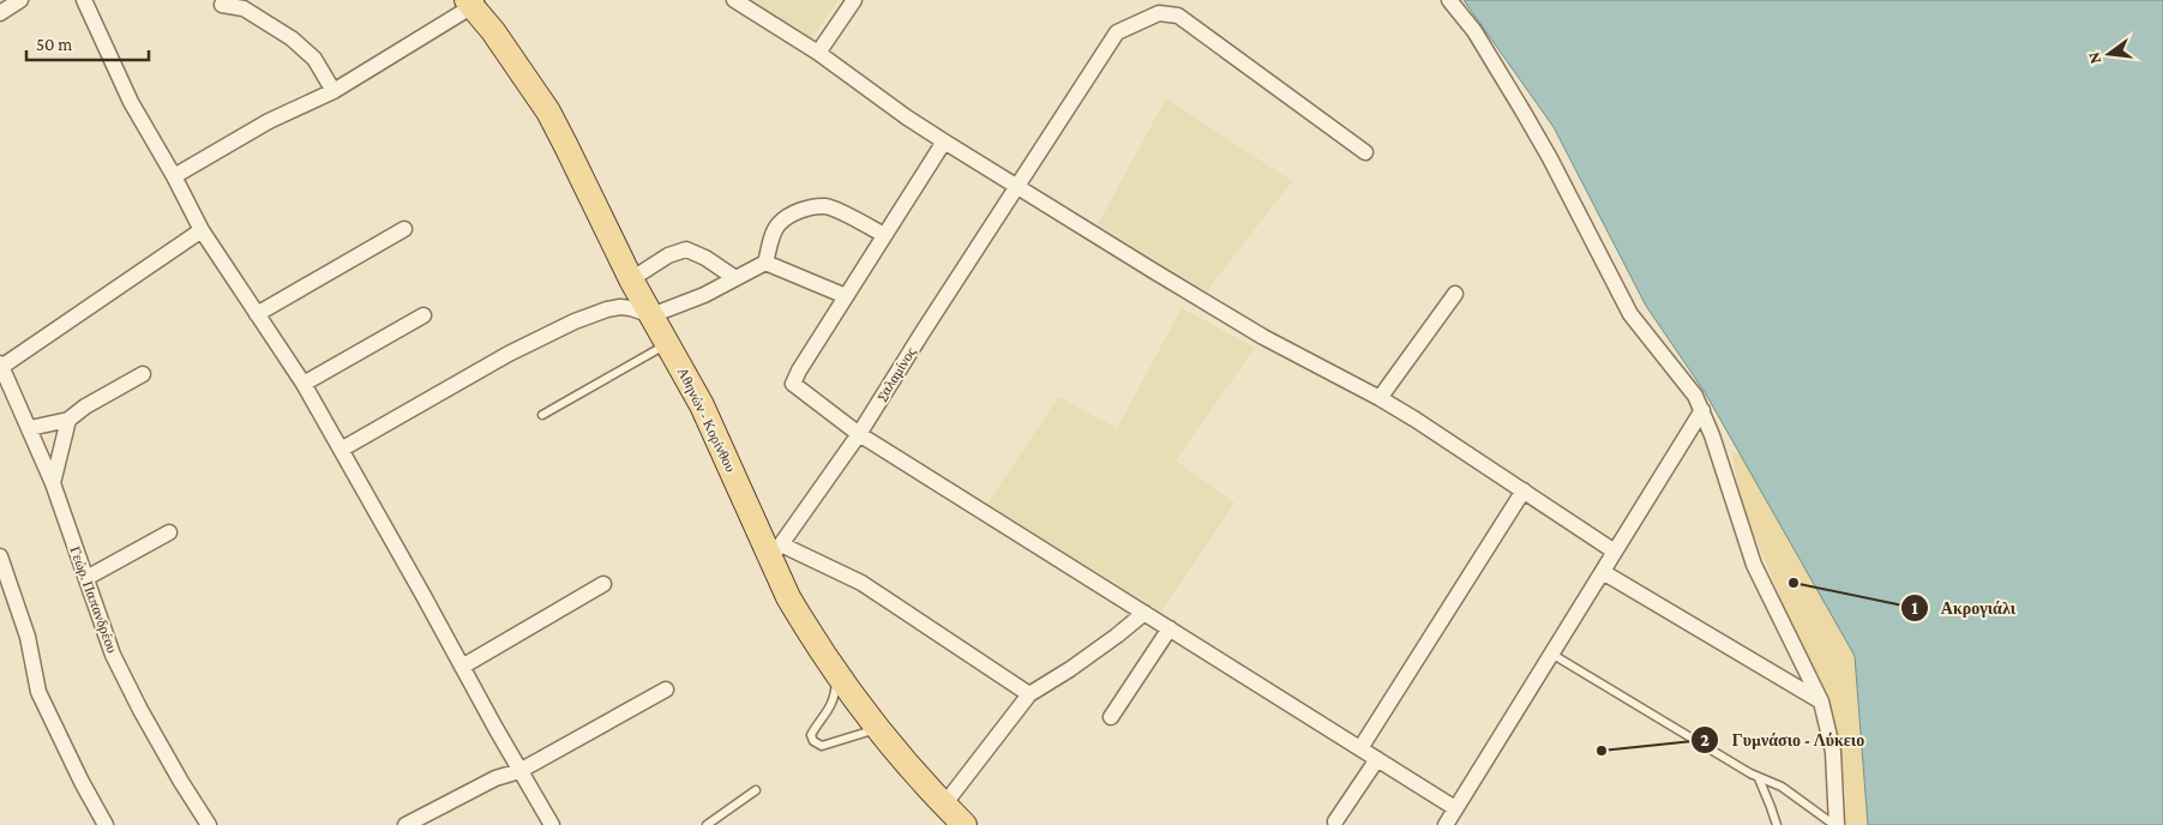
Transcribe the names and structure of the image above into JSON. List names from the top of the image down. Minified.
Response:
{"streets":{"main road":["Αθηνών - Κορίνθου"],"street":["Σαλαμίνος","Γεώρ. Παπανδρέου"]},"crossings":[["Σαλαμίνος","Αθηνών - Κορίνθου"]],"places":["Ακρογιάλι","Γυμνάσιο - Λύκειο"],"scale_bar":"50 m","north":"left"}
